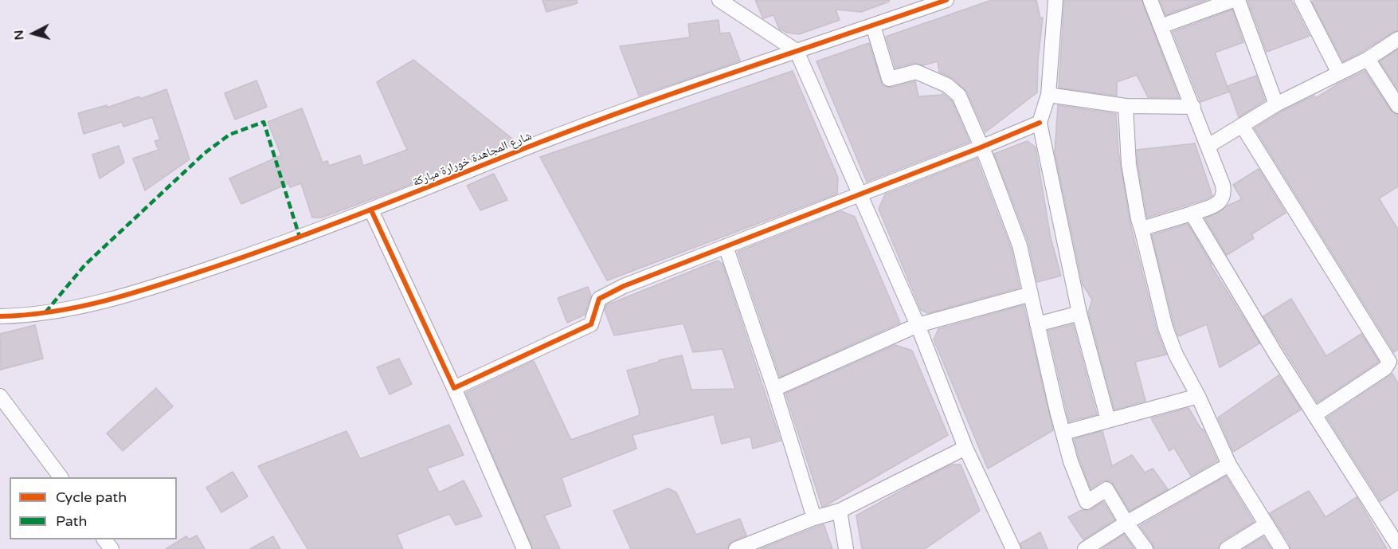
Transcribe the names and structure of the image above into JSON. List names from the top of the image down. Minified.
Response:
{"streets":{"street":["شارع المجاهدة خورارة مباركة"]},"legend":["Cycle path","Path"],"north":"left"}
